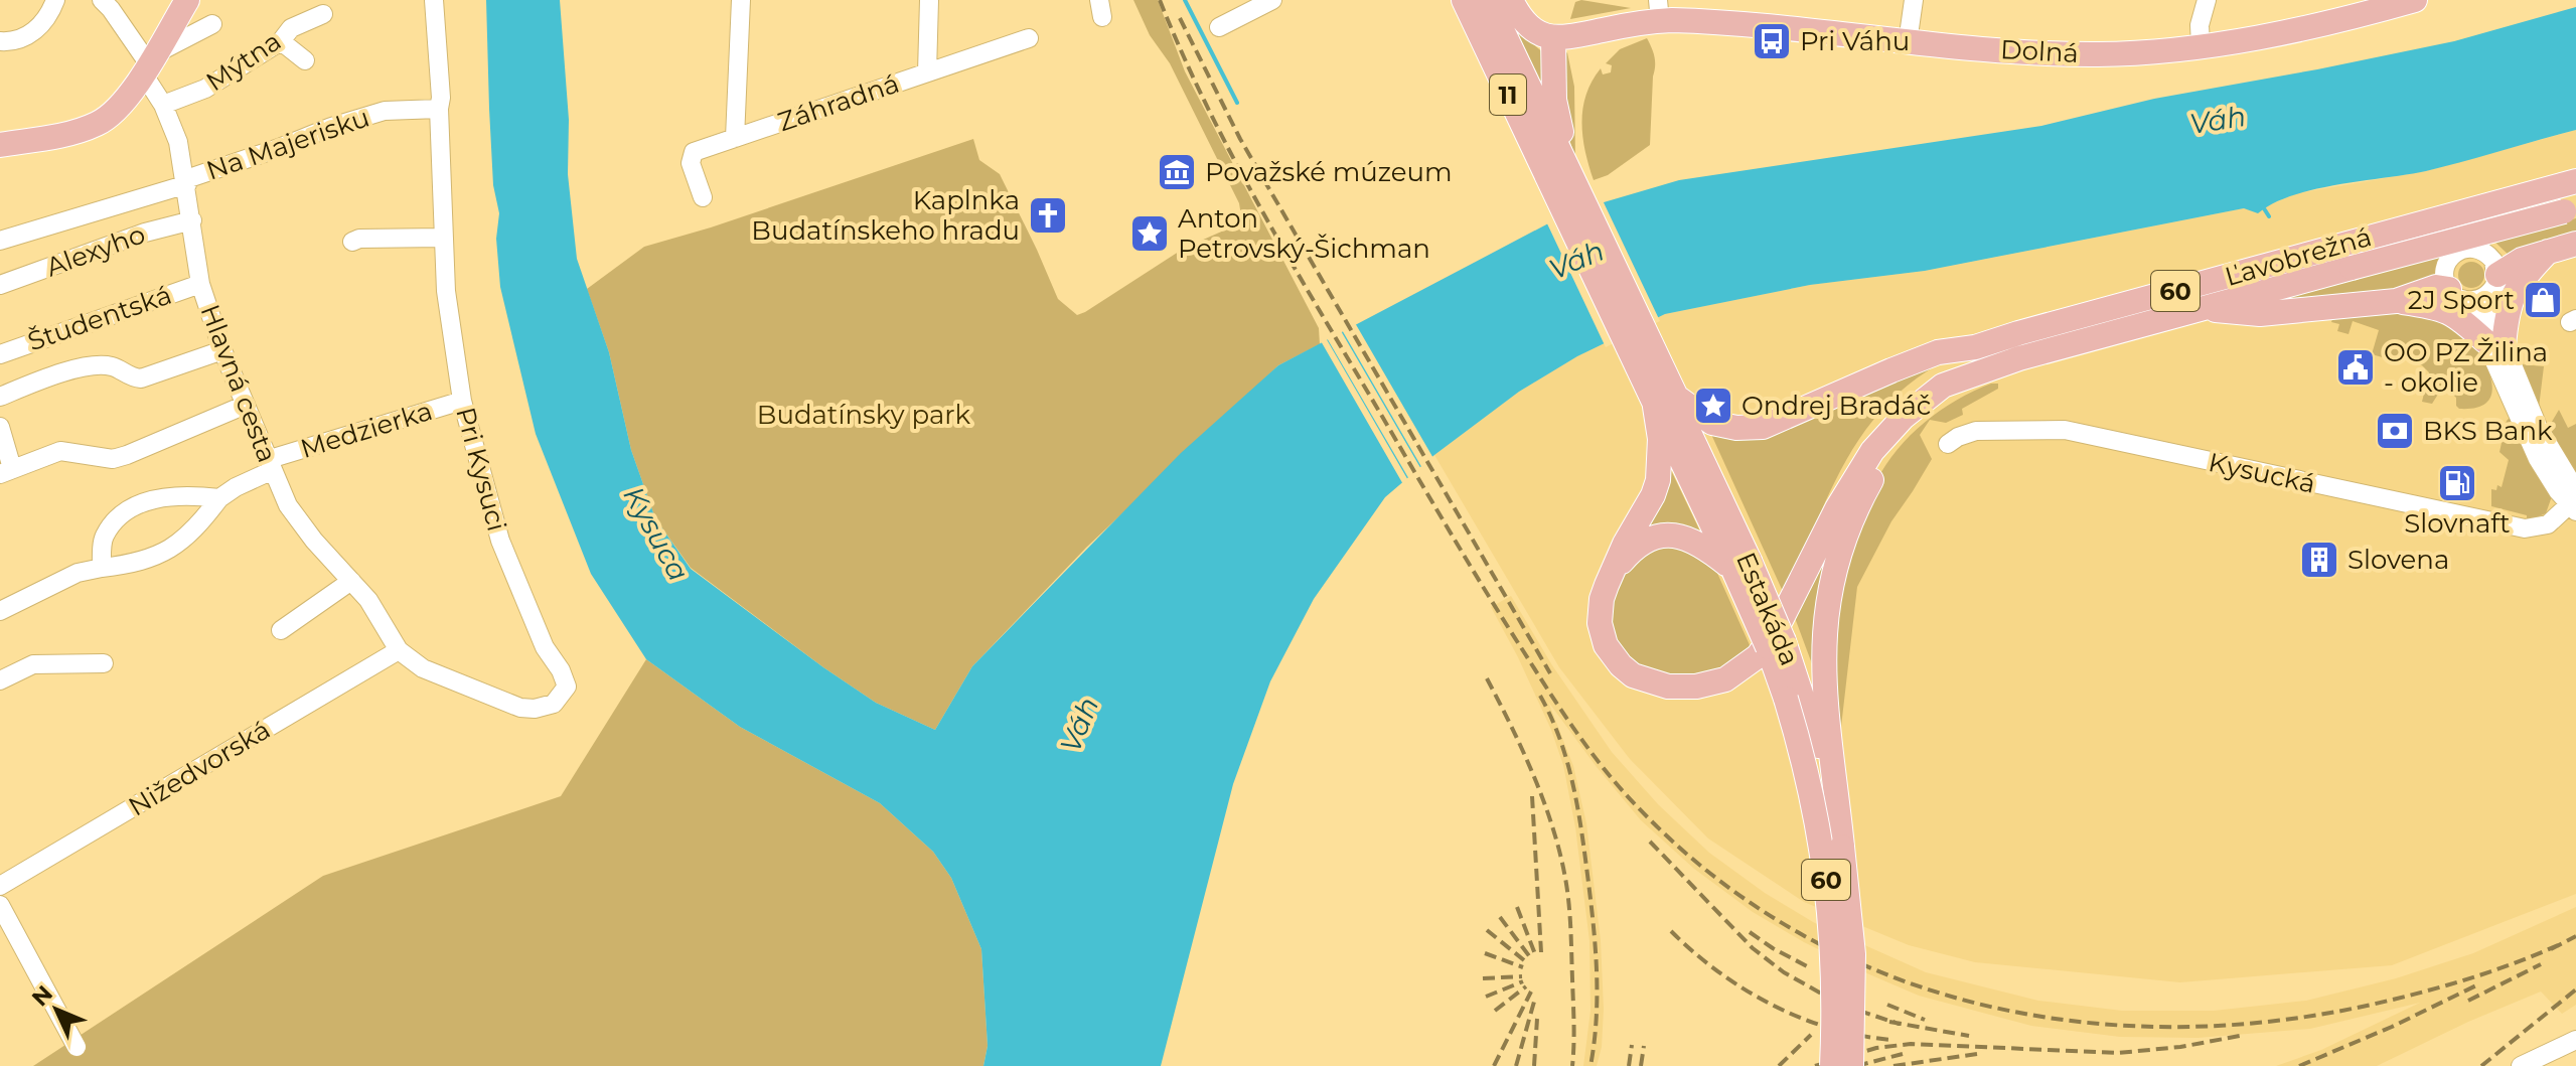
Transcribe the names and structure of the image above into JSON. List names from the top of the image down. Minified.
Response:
{"streets":{"main road":["Dolná","11","Ľavobrežná","60","Estakáda"],"street":["Mýtna","Záhradná","Na Majerisku","Alexyho","Študentská","Hlavná cesta","Medzierka","Pri Kysuci","Kysucká","Nižedvorská"]},"crossings":[["Mýtna","Hlavná cesta"],["11","Estakáda"],["Na Majerisku","Hlavná cesta"],["Na Majerisku","Pri Kysuci"],["Alexyho","Hlavná cesta"],["Študentská","Hlavná cesta"],["Hlavná cesta","Medzierka"],["Hlavná cesta","Pri Kysuci"],["Hlavná cesta","Nižedvorská"],["Medzierka","Pri Kysuci"]],"water":["Váh","Kysuca"],"parks":["Budatínsky park"],"places":{"bus stop":["Pri Váhu"],"museum":["Považské múzeum"],"church":["Kaplnka Budatínskeho hradu"],"place":["Anton Petrovský-Šichman","Ondrej Bradáč"],"shop":["2J Sport"],"public building":["OO PZ Žilina - okolie"],"bank":["BKS Bank"],"fuel station":["Slovnaft"],"building":["Slovena"]},"north":"top left"}
